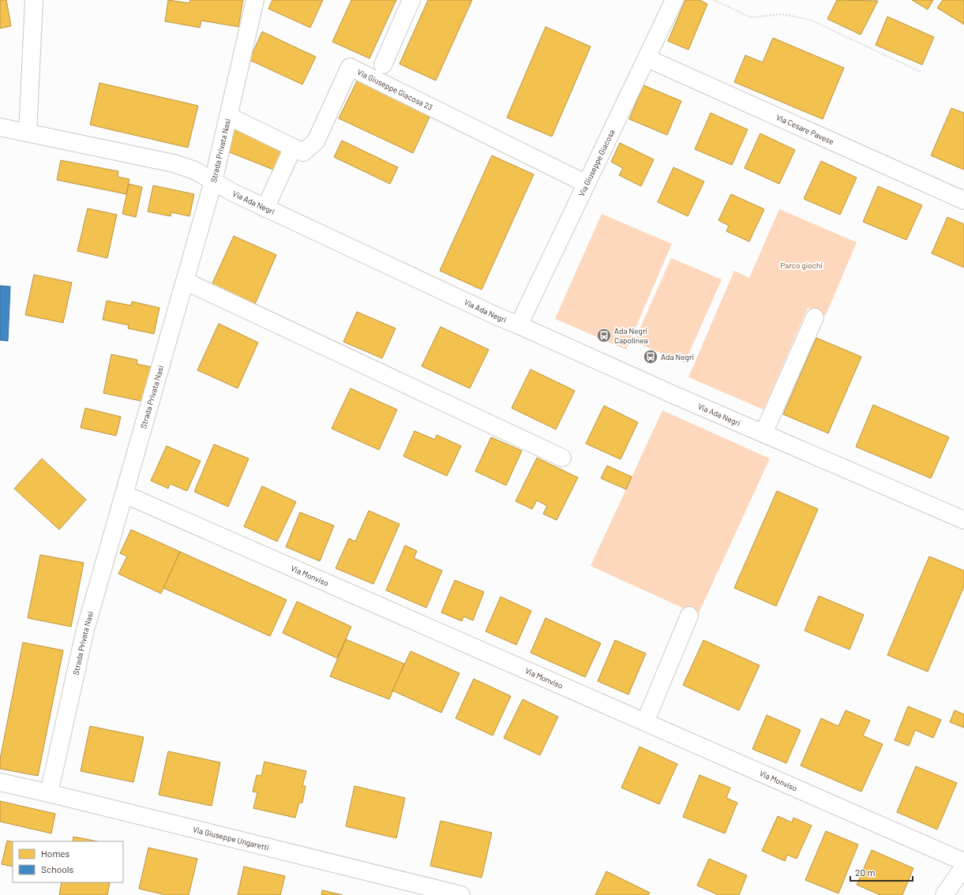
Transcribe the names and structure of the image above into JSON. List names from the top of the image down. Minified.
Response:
{"streets":{"street":["Via Giuseppe Giacosa 23","Via Cesare Pavese","Strada Privata Nasi","Via Giuseppe Giacosa","Via Ada Negri","Via Monviso","Via Giuseppe Ungaretti"]},"crossings":[["Via Giuseppe Giacosa 23","Strada Privata Nasi"],["Via Giuseppe Giacosa 23","Via Giuseppe Giacosa"],["Via Cesare Pavese","Via Giuseppe Giacosa"],["Strada Privata Nasi","Via Ada Negri"],["Strada Privata Nasi","Via Monviso"],["Strada Privata Nasi","Via Giuseppe Ungaretti"],["Via Giuseppe Giacosa","Via Ada Negri"]],"parks":["Parco giochi"],"places":{"bus stop":["Ada Negri Capolinea","Ada Negri"]},"legend":["Homes","Schools"],"scale_bar":"20 m"}
